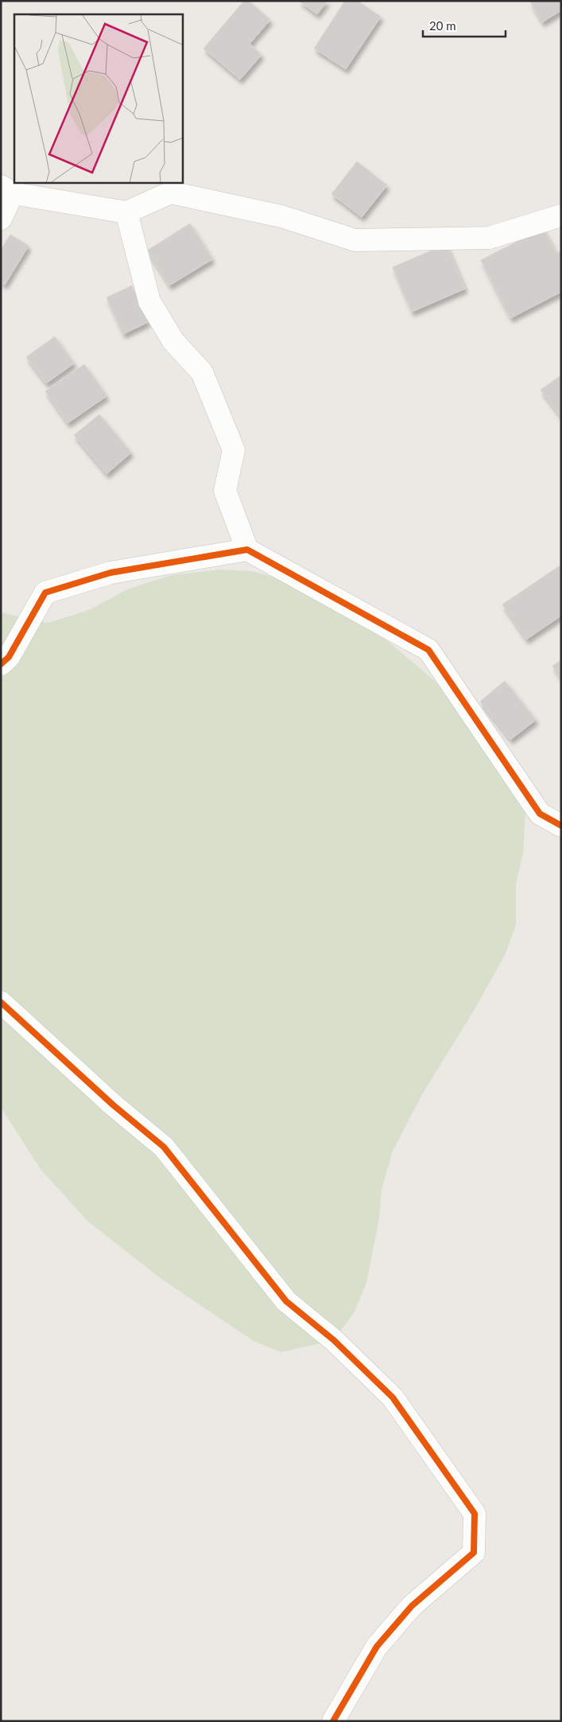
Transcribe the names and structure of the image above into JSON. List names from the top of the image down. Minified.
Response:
{"scale_bar":"20 m"}
